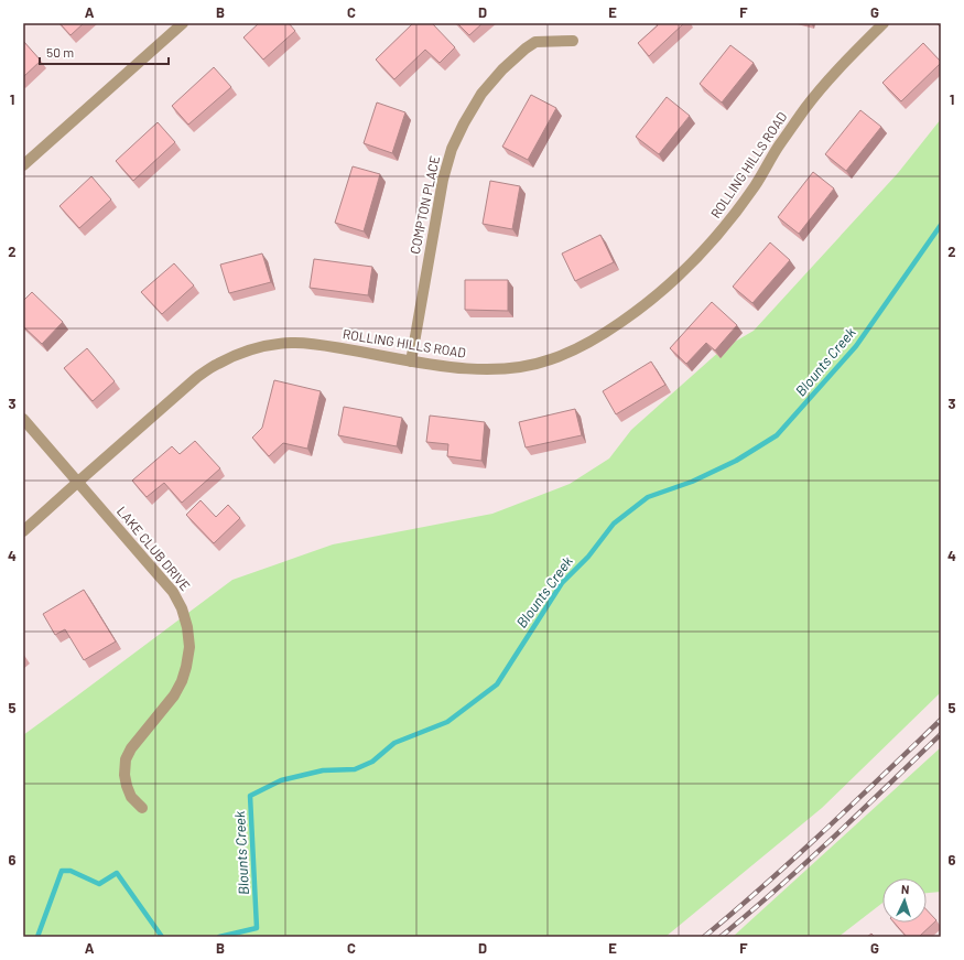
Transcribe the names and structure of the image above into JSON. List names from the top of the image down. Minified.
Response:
{"streets":{"street":["ROLLING HILLS ROAD","COMPTON PLACE","LAKE CLUB DRIVE"]},"crossings":[["ROLLING HILLS ROAD","COMPTON PLACE"],["ROLLING HILLS ROAD","LAKE CLUB DRIVE"]],"water":["Blounts Creek"],"scale_bar":"50 m","north":"top","grid":{"columns":["A","B","C","D","E","F","G"],"rows":["1","2","3","4","5","6"]}}
